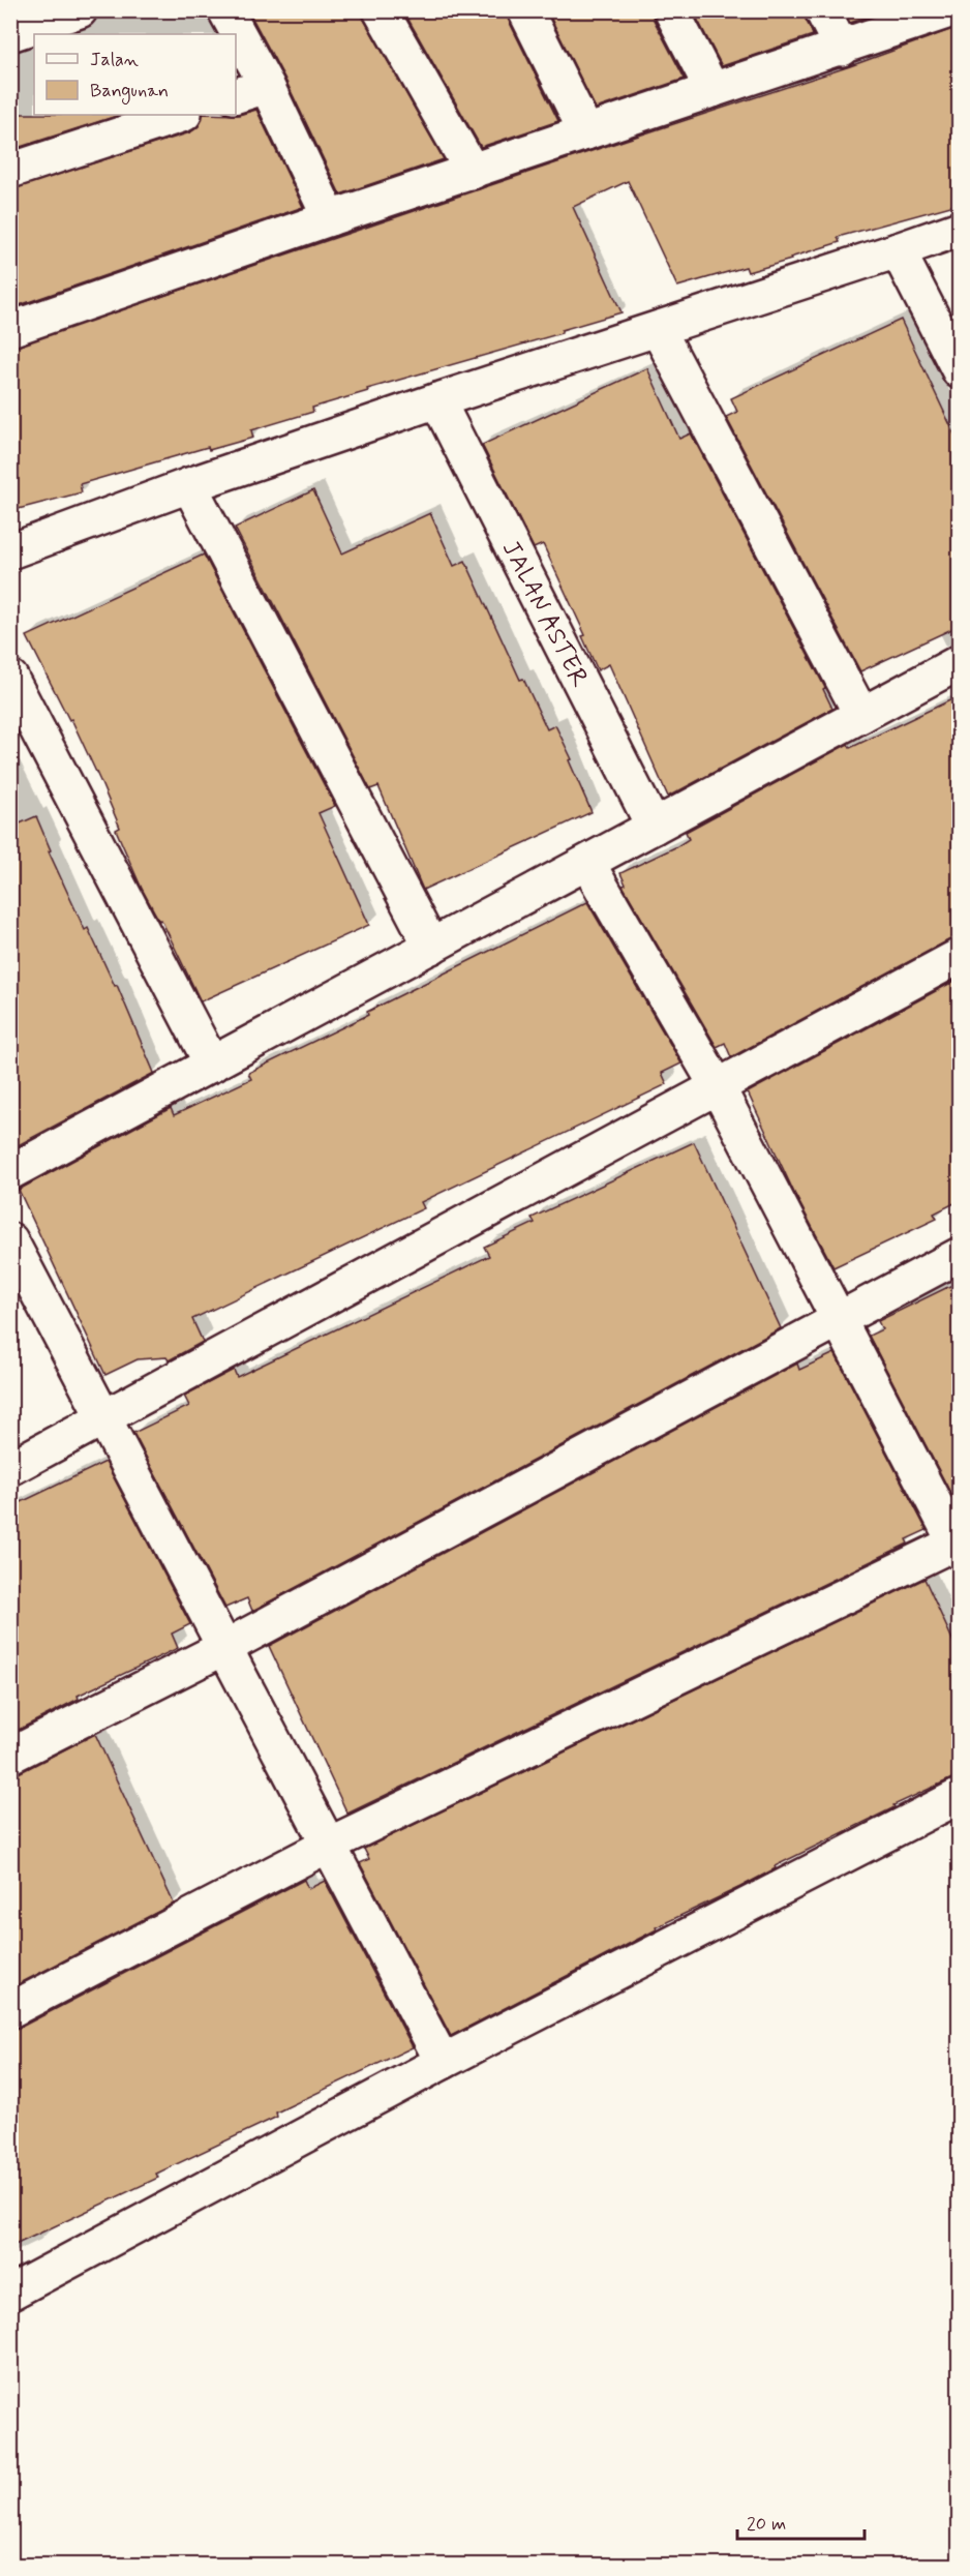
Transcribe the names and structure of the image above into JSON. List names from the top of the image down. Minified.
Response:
{"streets":{"street":["JALAN ASTER"]},"legend":["Jalan","Bangunan"],"scale_bar":"20 m"}
